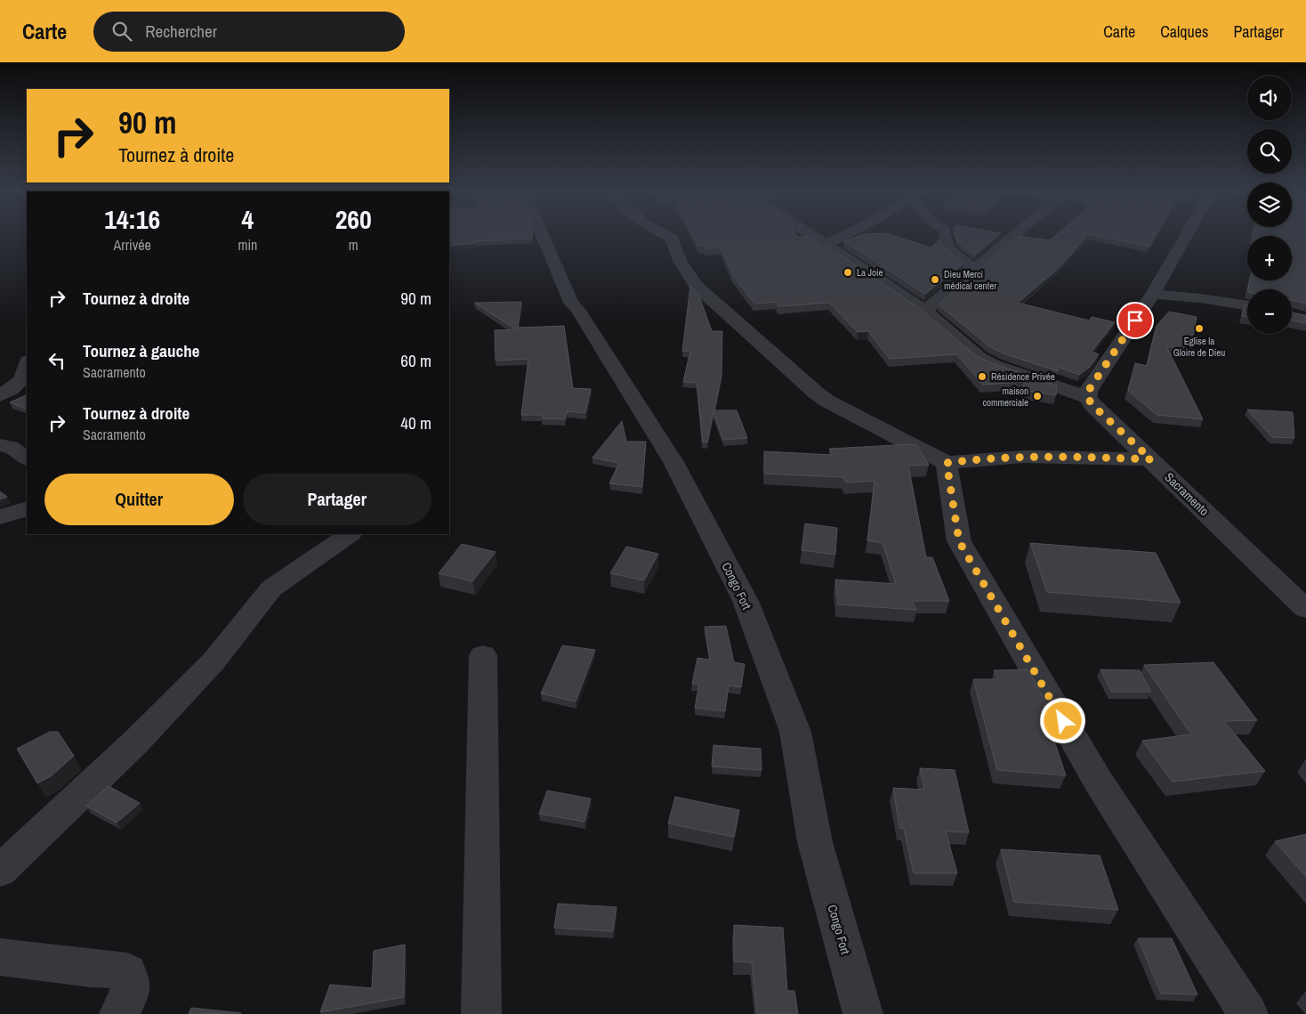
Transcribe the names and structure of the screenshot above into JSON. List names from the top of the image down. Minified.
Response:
{"streets":{"street":["Sacramento","Congo Fort"]},"places":["La Joie","Dieu Merci médical center","Eglise la Gloire de Dieu","Résidence Privée","maison commerciale"],"page":{"header":"Carte","search":"Rechercher","nav":["Carte","Calques","Partager"],"map_buttons":["+","−"],"turn":["90 m","Tournez à droite"],"eta":["14:16","Arrivée","4","min","260","m"],"list":[{"name":"Tournez à droite","value":"90 m"},{"name":"Tournez à gauche","note":"Sacramento","value":"60 m"},{"name":"Tournez à droite","note":"Sacramento","value":"40 m"}],"buttons":["Quitter","Partager"]}}
